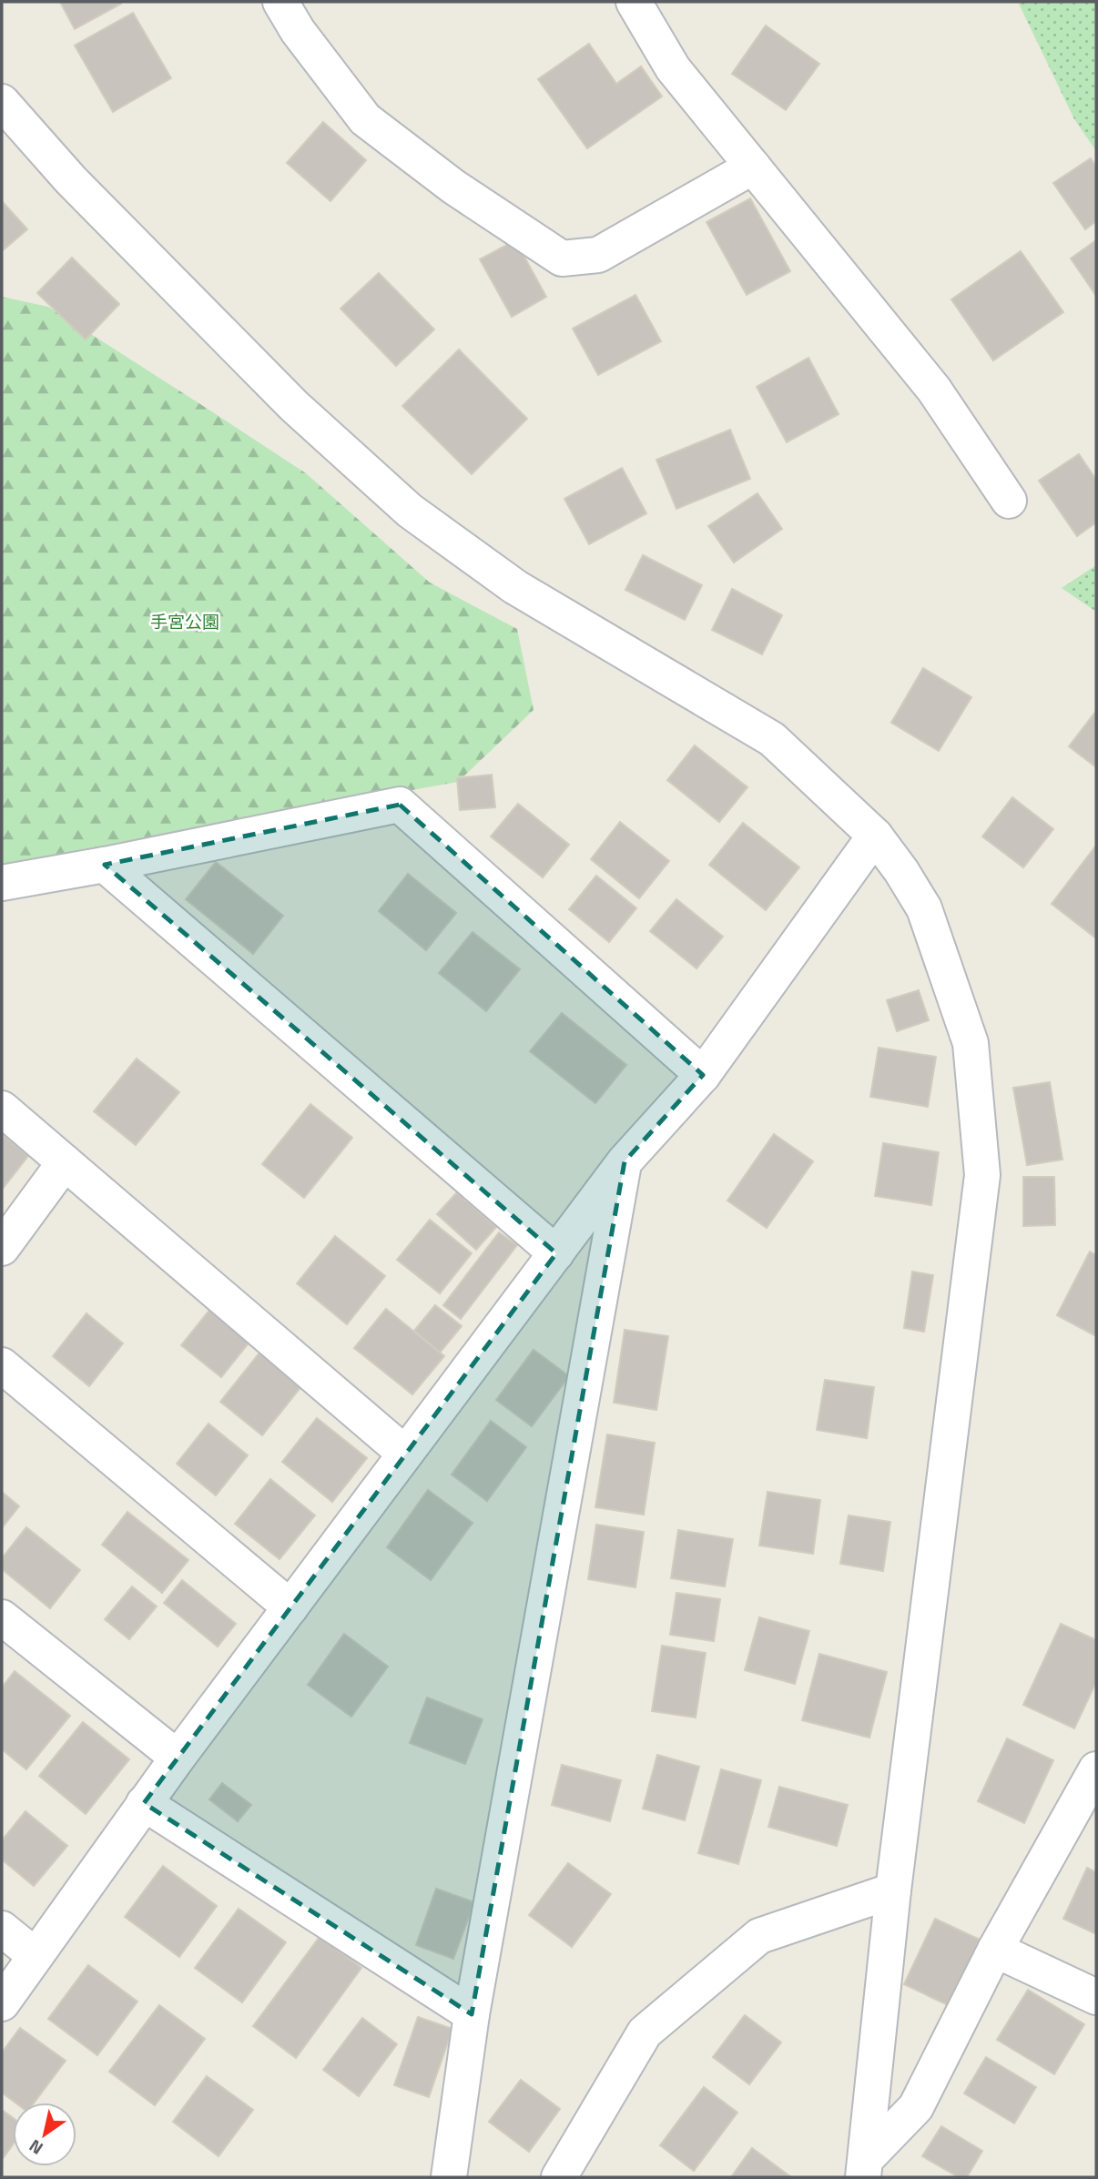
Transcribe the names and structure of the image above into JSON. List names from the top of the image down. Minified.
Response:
{"parks":["手宮公園"],"north":"bottom left"}
